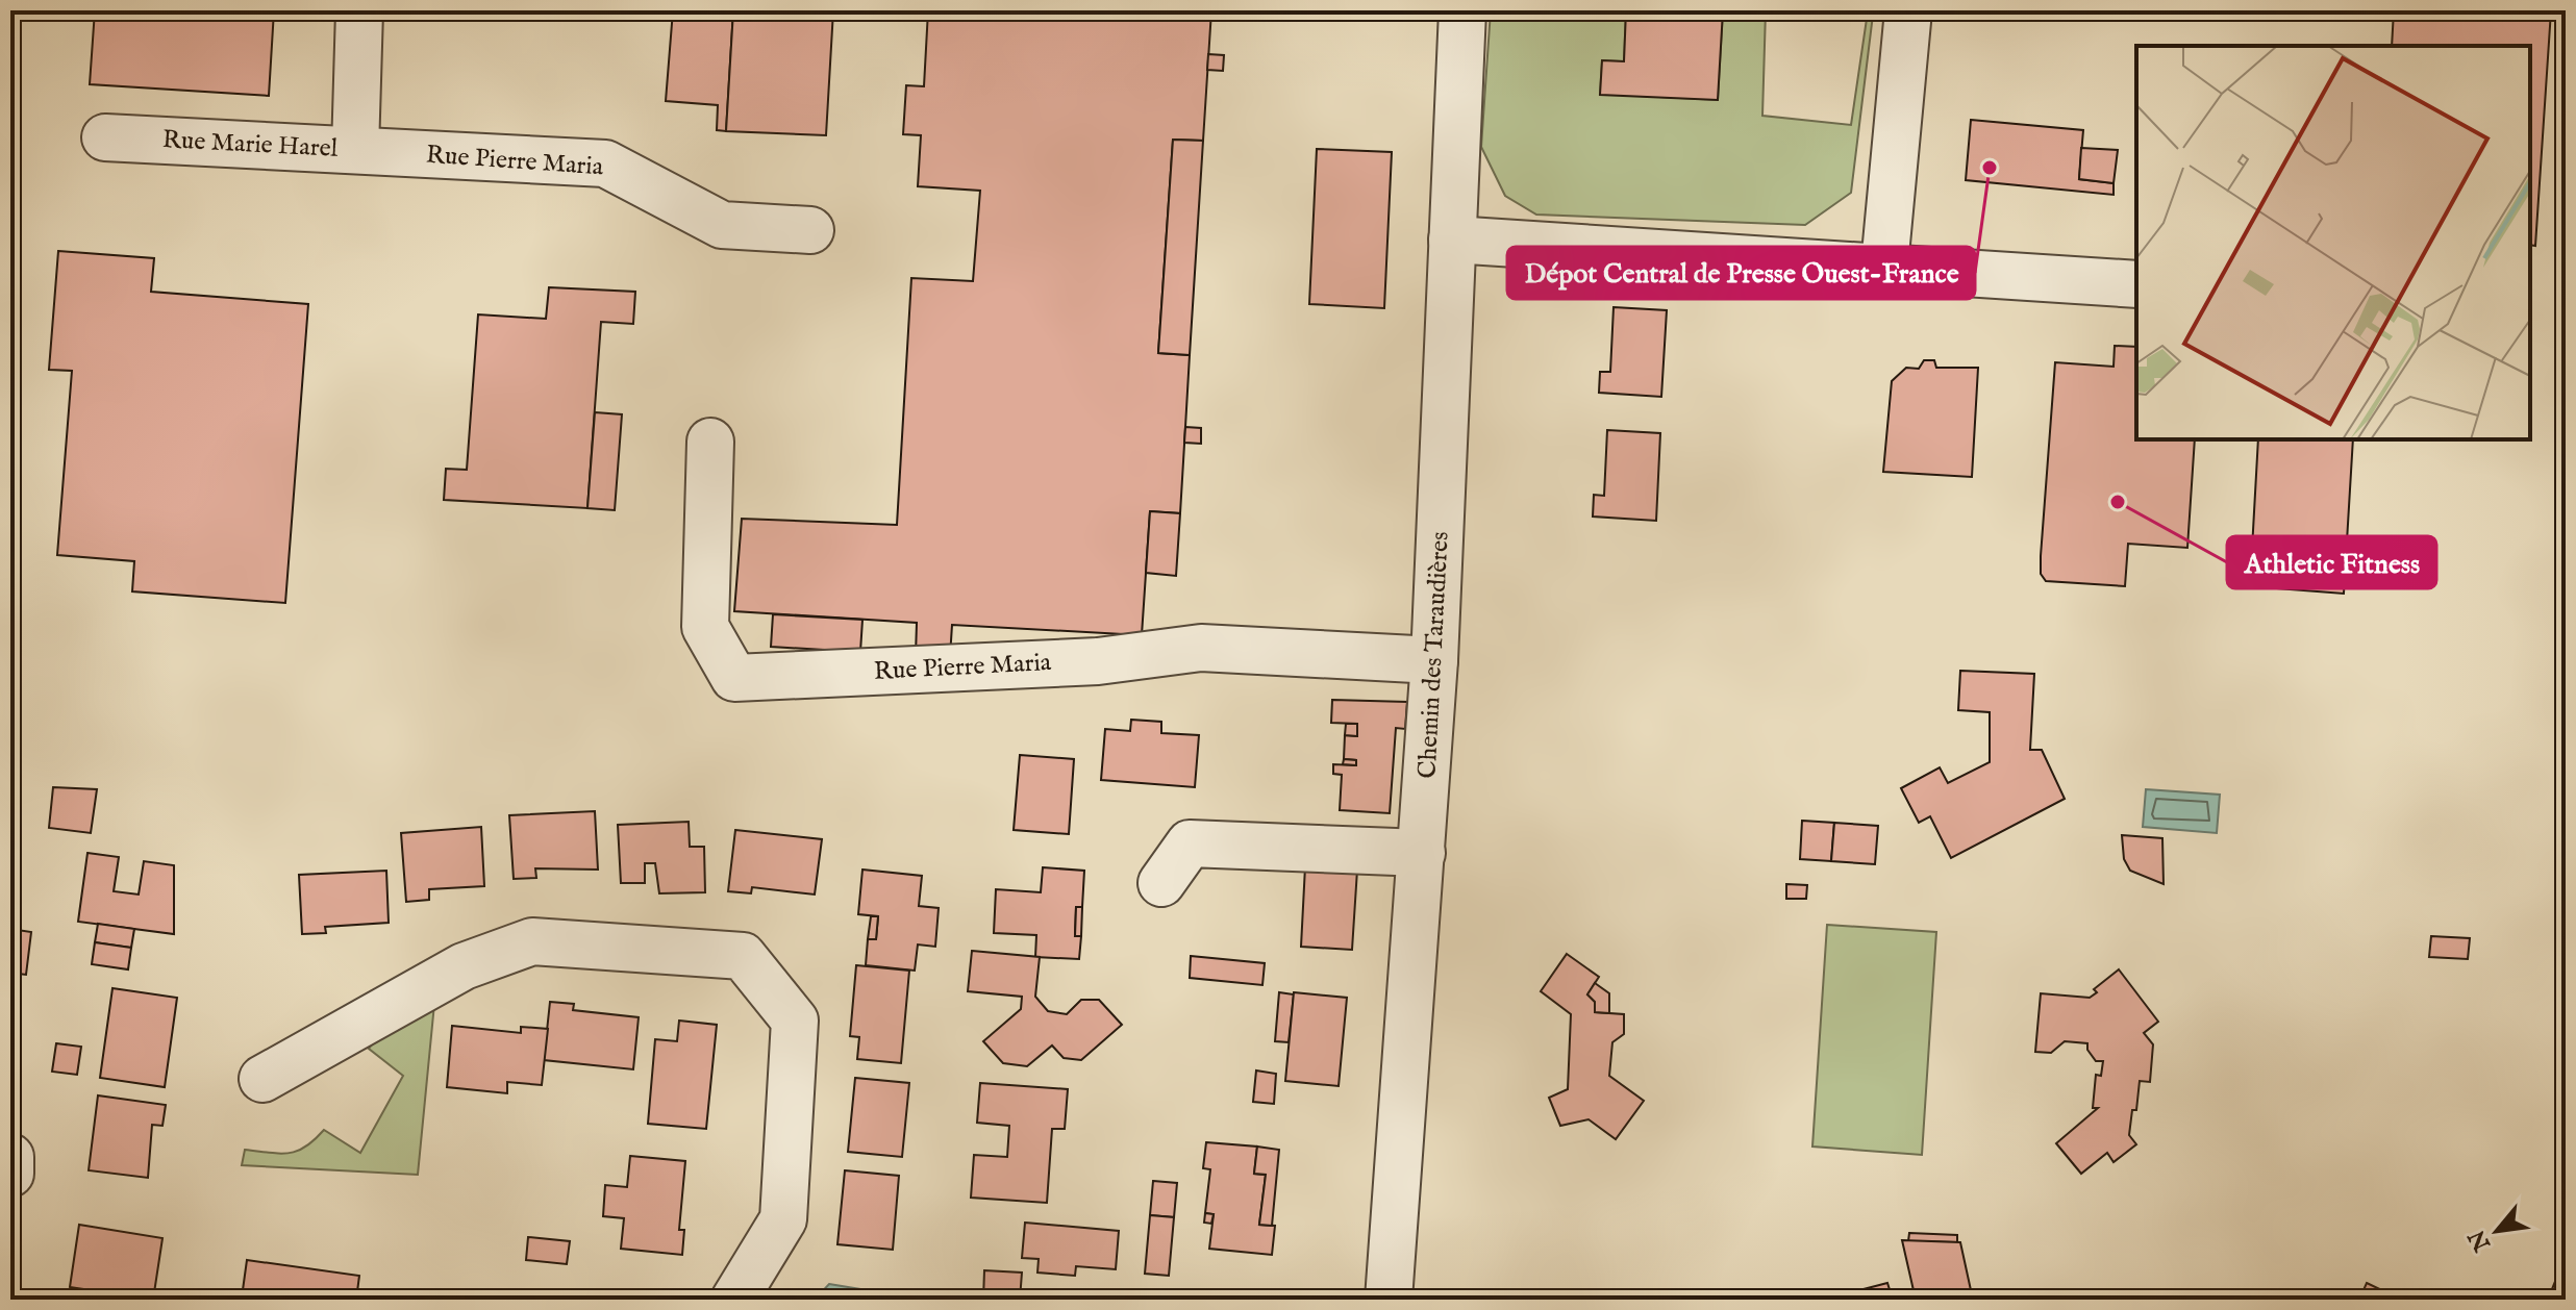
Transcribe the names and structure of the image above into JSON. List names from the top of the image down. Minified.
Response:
{"streets":{"street":["Rue Marie Harel","Rue Pierre Maria","Chemin des Taraudières"]},"crossings":[["Rue Marie Harel","Rue Pierre Maria"],["Rue Pierre Maria","Chemin des Taraudières"]],"places":["Dépot Central de Presse Ouest-France","Athletic Fitness"],"north":"bottom left"}
